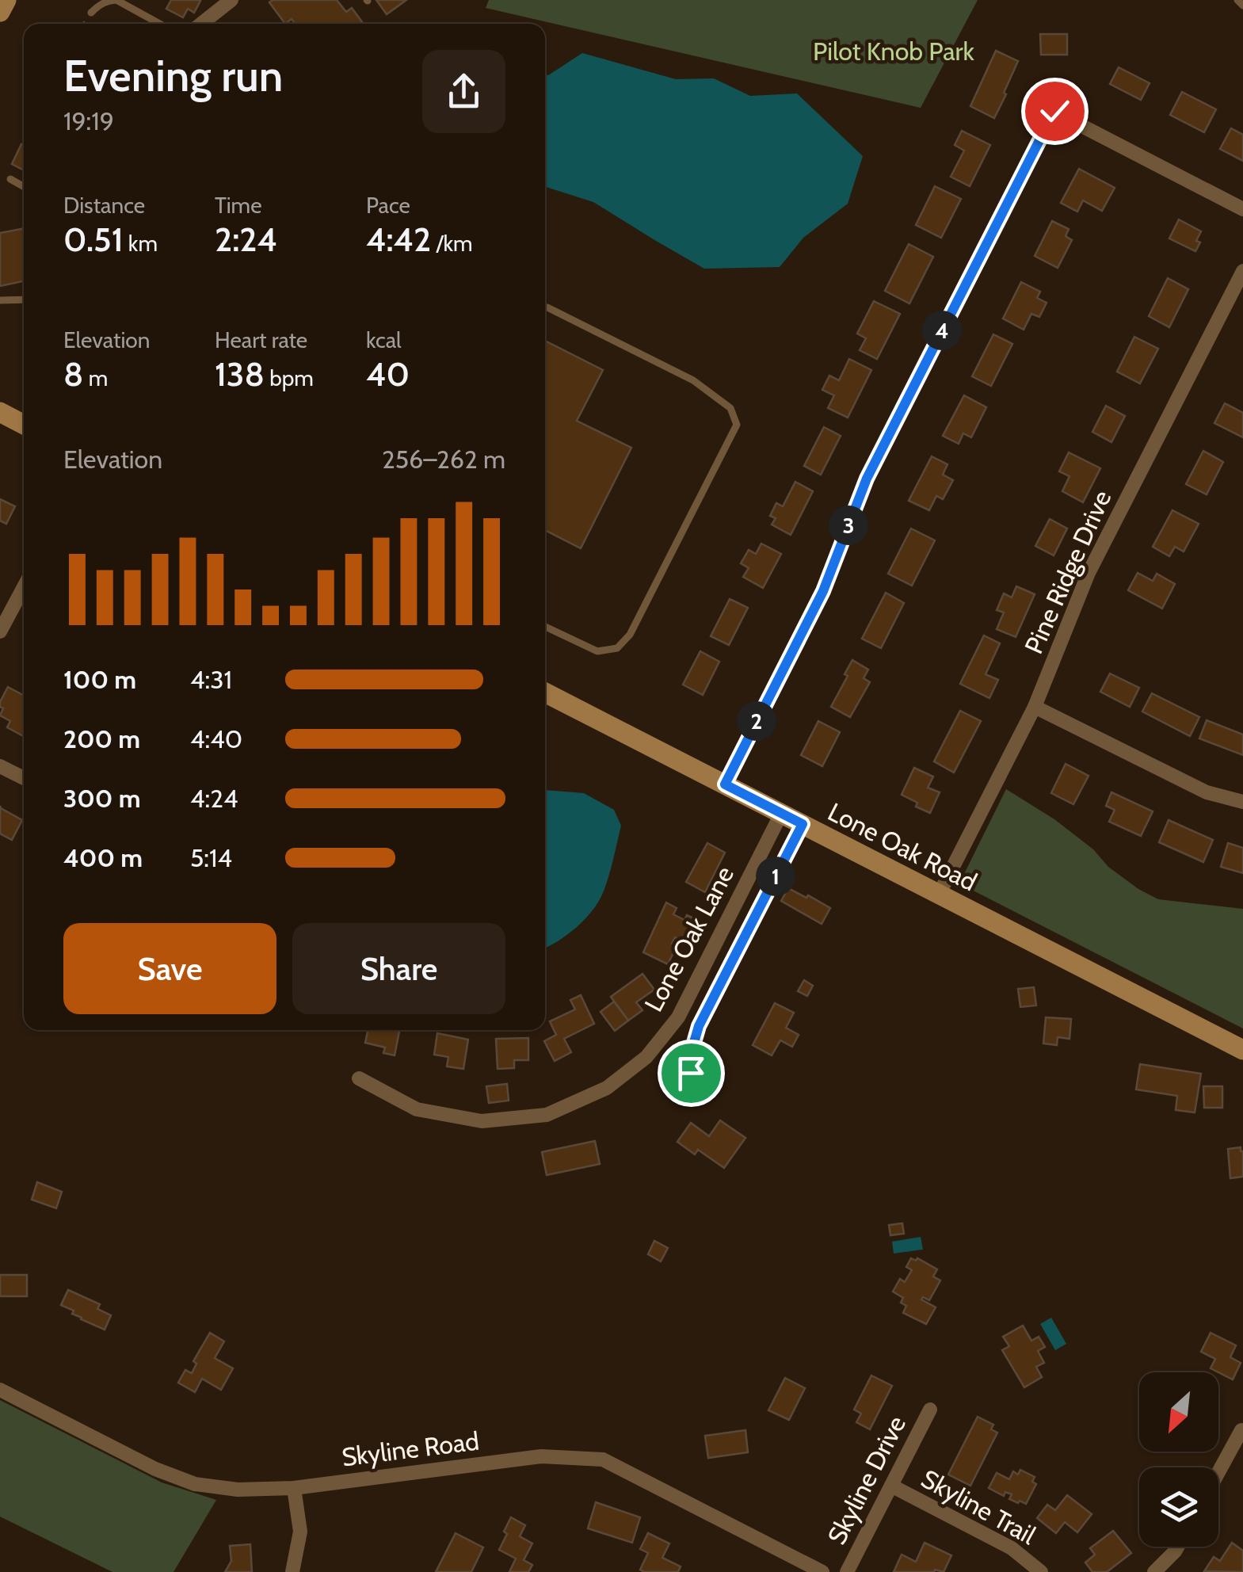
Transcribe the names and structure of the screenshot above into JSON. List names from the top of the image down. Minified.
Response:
{"streets":{"main road":["Lone Oak Road"],"street":["Pine Ridge Drive","Lone Oak Lane","Skyline Road","Skyline Drive","Skyline Trail"]},"crossings":[["Pine Ridge Drive","Lone Oak Road"],["Lone Oak Road","Lone Oak Lane"],["Skyline Drive","Skyline Trail"]],"parks":["Pilot Knob Park"],"north":"bottom left","page":{"heading":["Evening run","19:19"],"stats":[["Distance","0.51 km"],["Time","2:24"],["Pace","4:42 /km"],["Elevation","8 m"],["Heart rate","138 bpm"],["kcal","40"]],"pins":["4","3","2","1"],"chart":["Elevation","256–262 m"],"list":[{"name":"100 m","note":"4:31"},{"name":"200 m","note":"4:40"},{"name":"300 m","note":"4:24"},{"name":"400 m","note":"5:14"}],"buttons":["Save","Share"]}}
